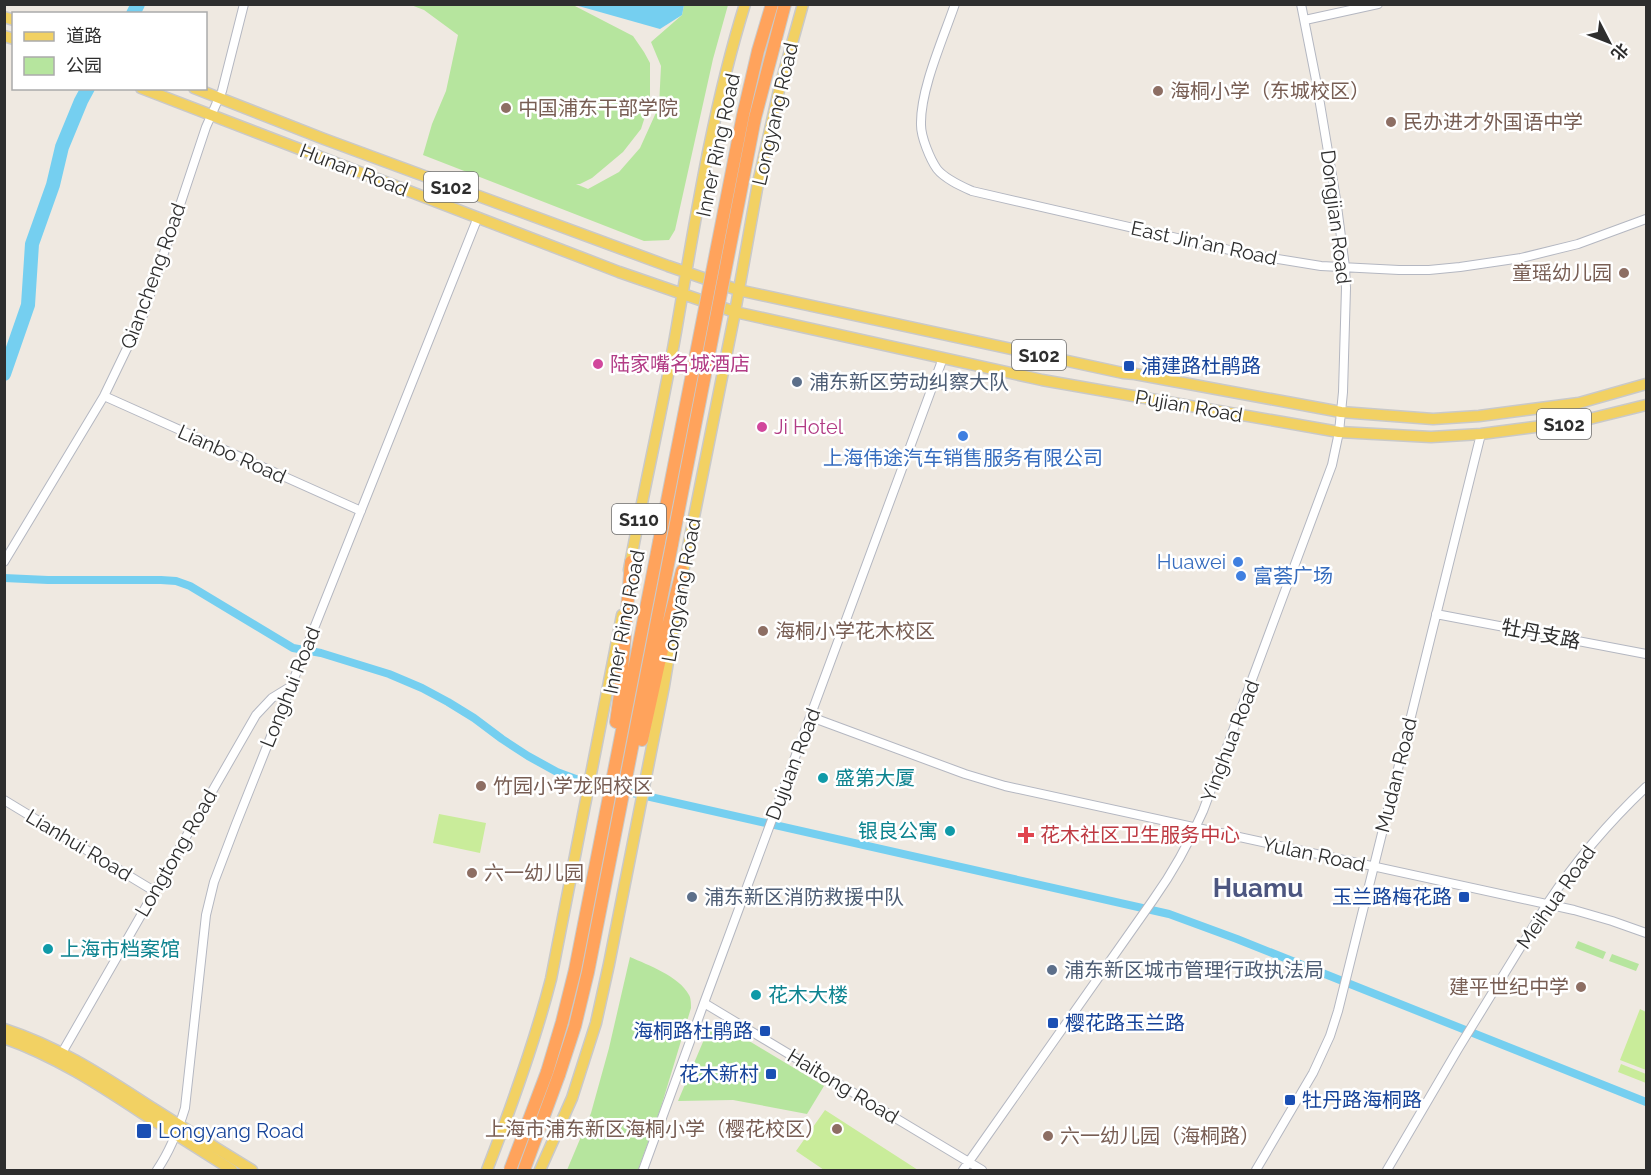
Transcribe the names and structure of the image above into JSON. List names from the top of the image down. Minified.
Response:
{"streets":{"highway":["Inner Ring Road"],"main road":["Longyang Road","Hunan Road","S102","Pujian Road","S110"],"street":["Dongjian Road","East Jin'an Road","Qiancheng Road","Lianbo Road","牡丹支路","Longhui Road","Yinghua Road","Dujuan Road","Mudan Road","Lianhui Road","Longtong Road","Yulan Road","Meihua Road","Haitong Road"]},"crossings":[["Longyang Road","Hunan Road"],["Longyang Road","Pujian Road"],["Hunan Road","Qiancheng Road"],["Hunan Road","Pujian Road"],["Hunan Road","S110"],["Hunan Road","Longhui Road"],["Dongjian Road","East Jin'an Road"],["Dongjian Road","Pujian Road"],["Dongjian Road","Yinghua Road"],["Qiancheng Road","Lianbo Road"],["Pujian Road","Yinghua Road"],["Pujian Road","Dujuan Road"],["Pujian Road","Mudan Road"],["Lianbo Road","Longhui Road"],["牡丹支路","Mudan Road"],["Longhui Road","Longtong Road"],["Yinghua Road","Yulan Road"],["Yinghua Road","Haitong Road"],["Dujuan Road","Yulan Road"],["Dujuan Road","Haitong Road"],["Mudan Road","Yulan Road"],["Lianhui Road","Longtong Road"],["Yulan Road","Meihua Road"]],"districts":["Huamu"],"places":{"other":["海桐小学（东城校区）","中国浦东干部学院","民办进才外国语中学","童瑶幼儿园","陆家嘴名城酒店","浦东新区劳动纠察大队","Ji Hotel","上海伟途汽车销售服务有限公司","Huawei","富荟广场","海桐小学花木校区","盛第大厦","竹园小学龙阳校区","银良公寓","六一幼儿园","浦东新区消防救援中队","上海市档案馆","浦东新区城市管理行政执法局","建平世纪中学","花木大楼","上海市浦东新区海桐小学（樱花校区）","六一幼儿园（海桐路）"],"transit":["浦建路杜鹃路","玉兰路梅花路","樱花路玉兰路","海桐路杜鹃路","花木新村","牡丹路海桐路","Longyang Road"],"health":["花木社区卫生服务中心"]},"legend":["道路","公园"],"north":"bottom right"}
